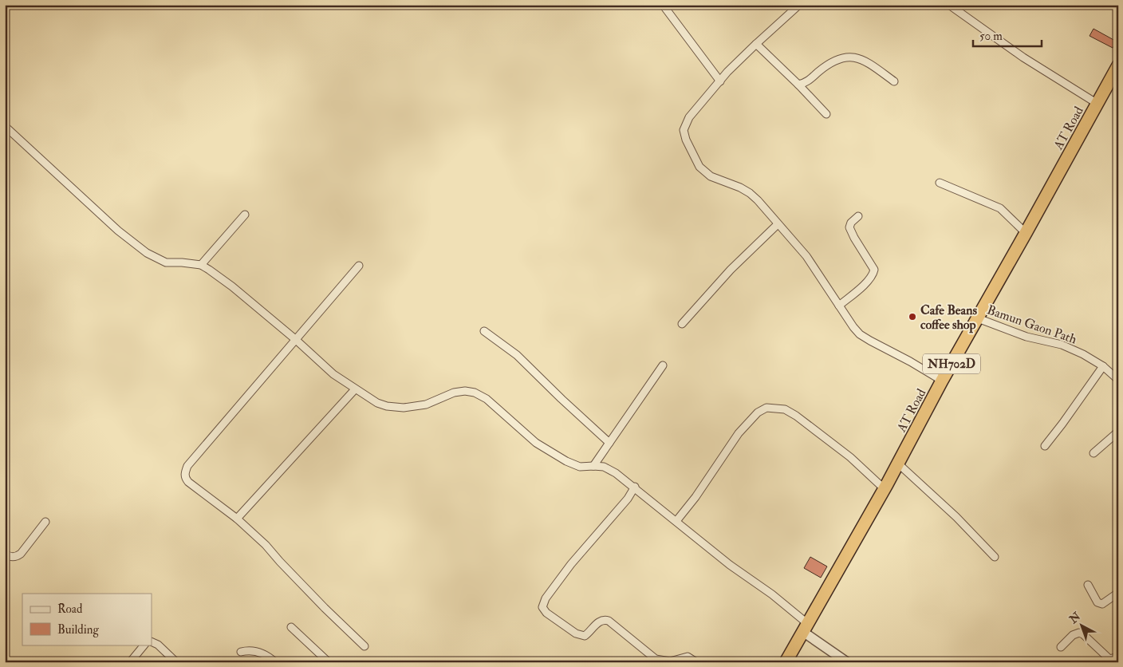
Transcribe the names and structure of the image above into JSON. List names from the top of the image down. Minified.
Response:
{"streets":{"highway":["AT Road","NH702D"],"street":["Bamun Gaon Path"]},"crossings":[["AT Road","Bamun Gaon Path"]],"places":["Cafe Beans coffee shop"],"legend":["Road","Building"],"scale_bar":"50 m","north":"top left"}
